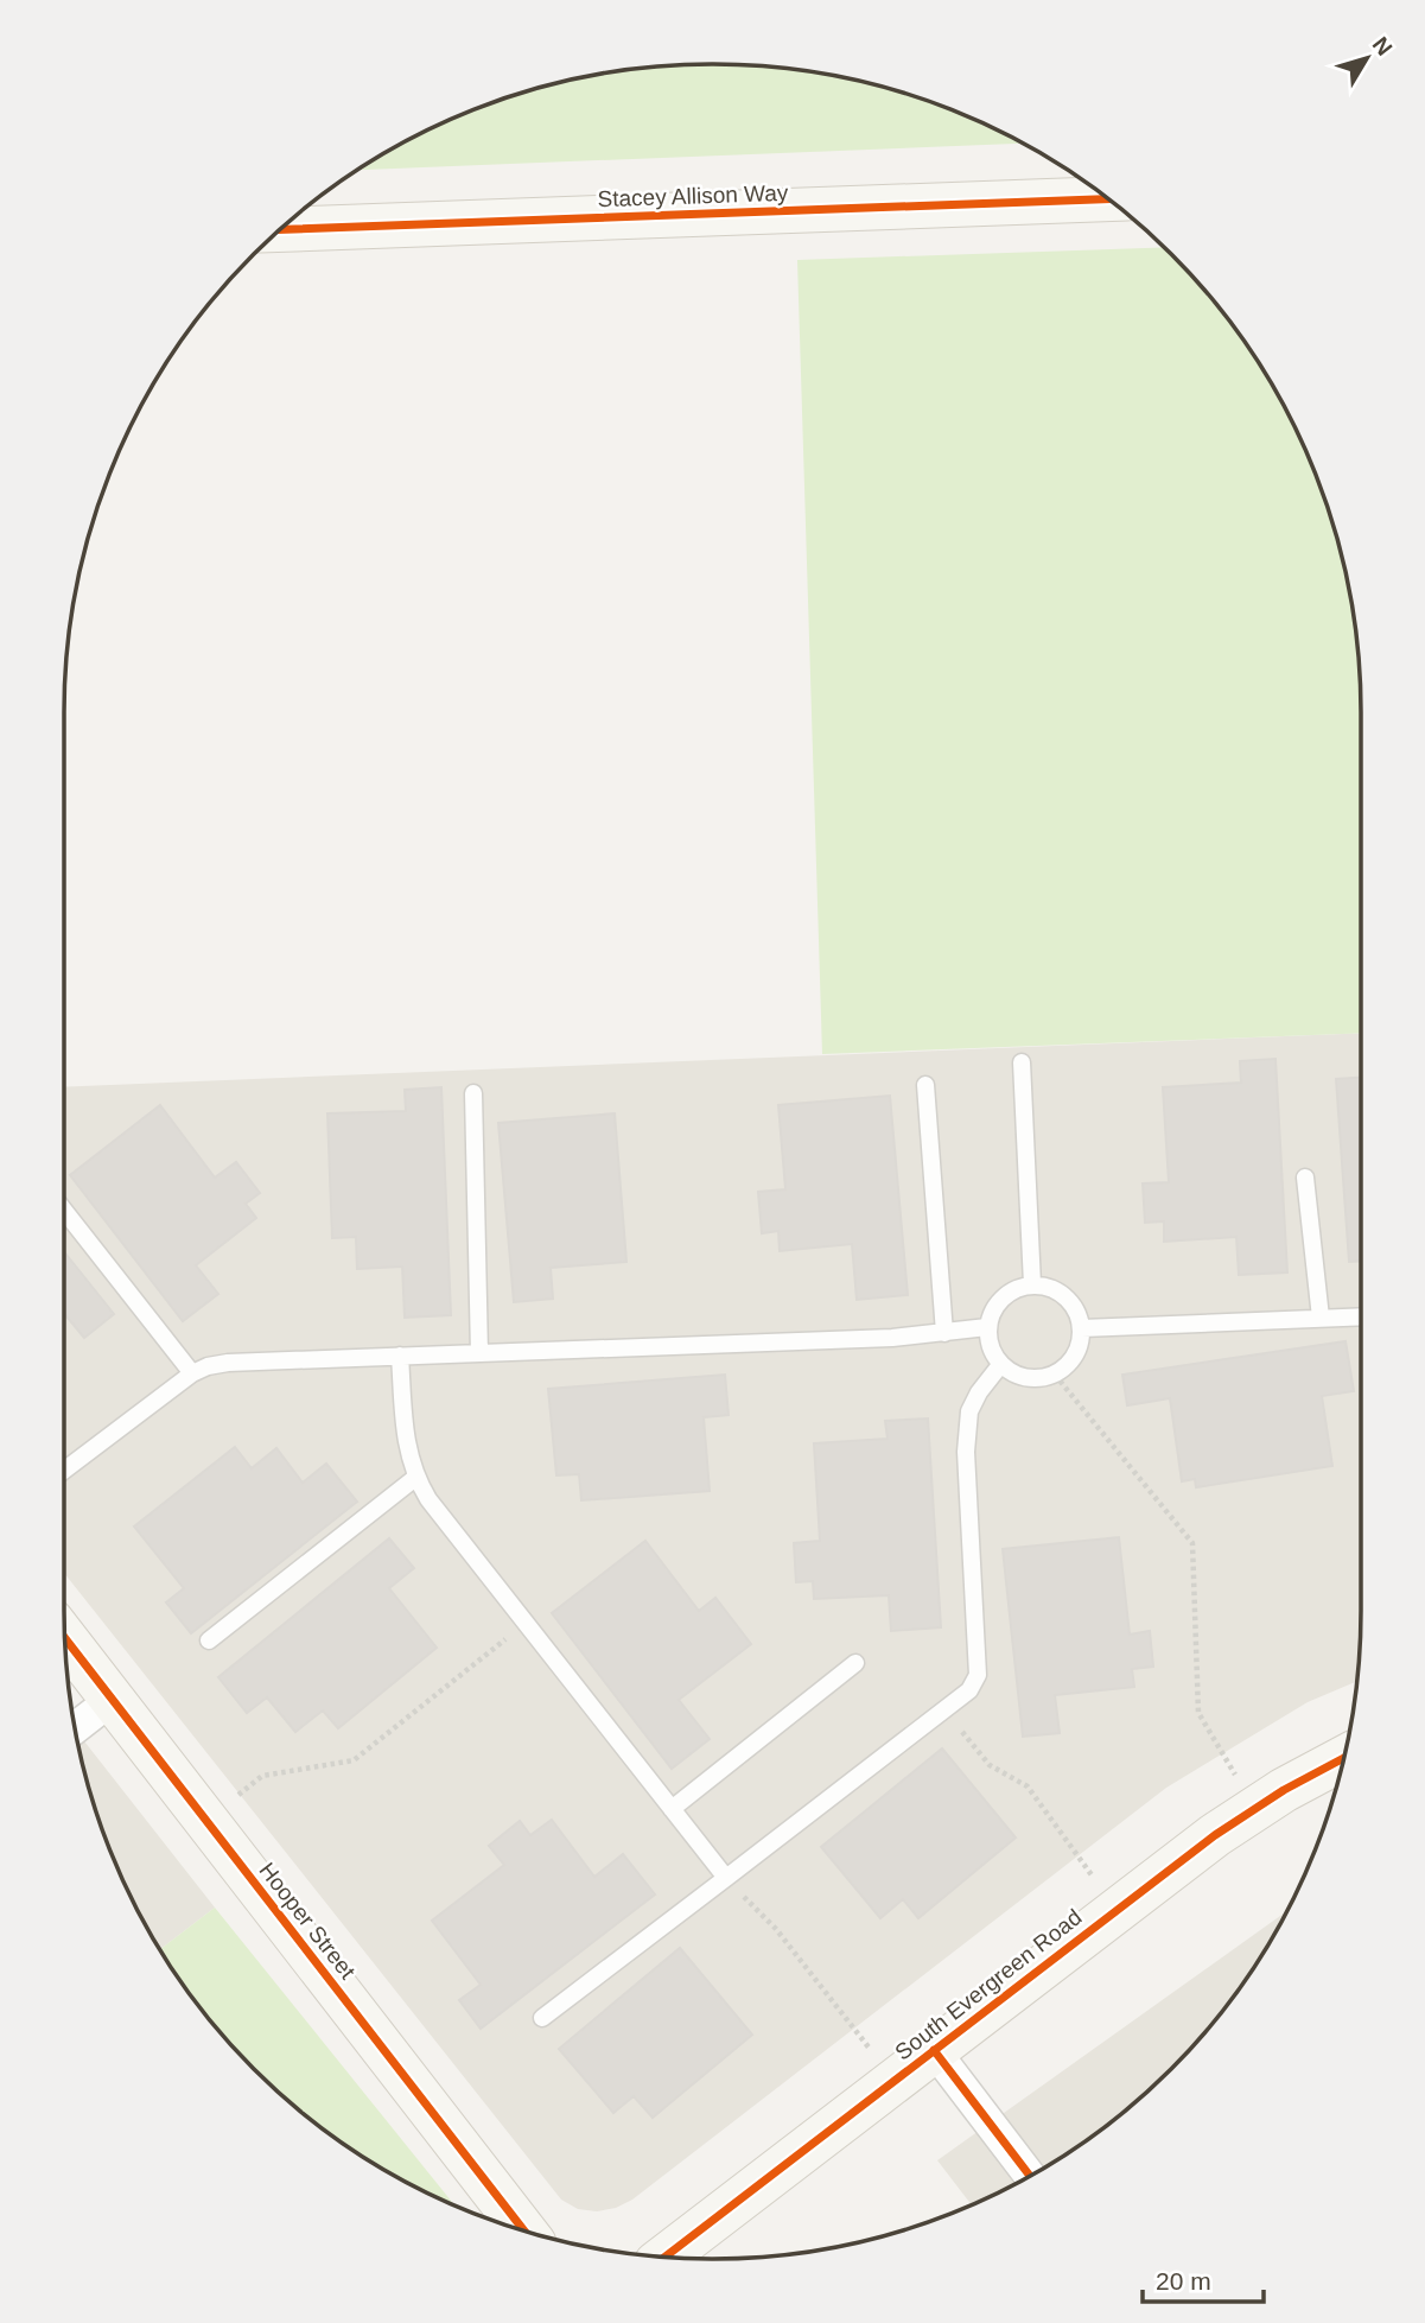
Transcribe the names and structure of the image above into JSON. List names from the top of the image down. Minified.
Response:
{"streets":{"street":["Stacey Allison Way","Hooper Street","South Evergreen Road"]},"scale_bar":"20 m","north":"top right"}
